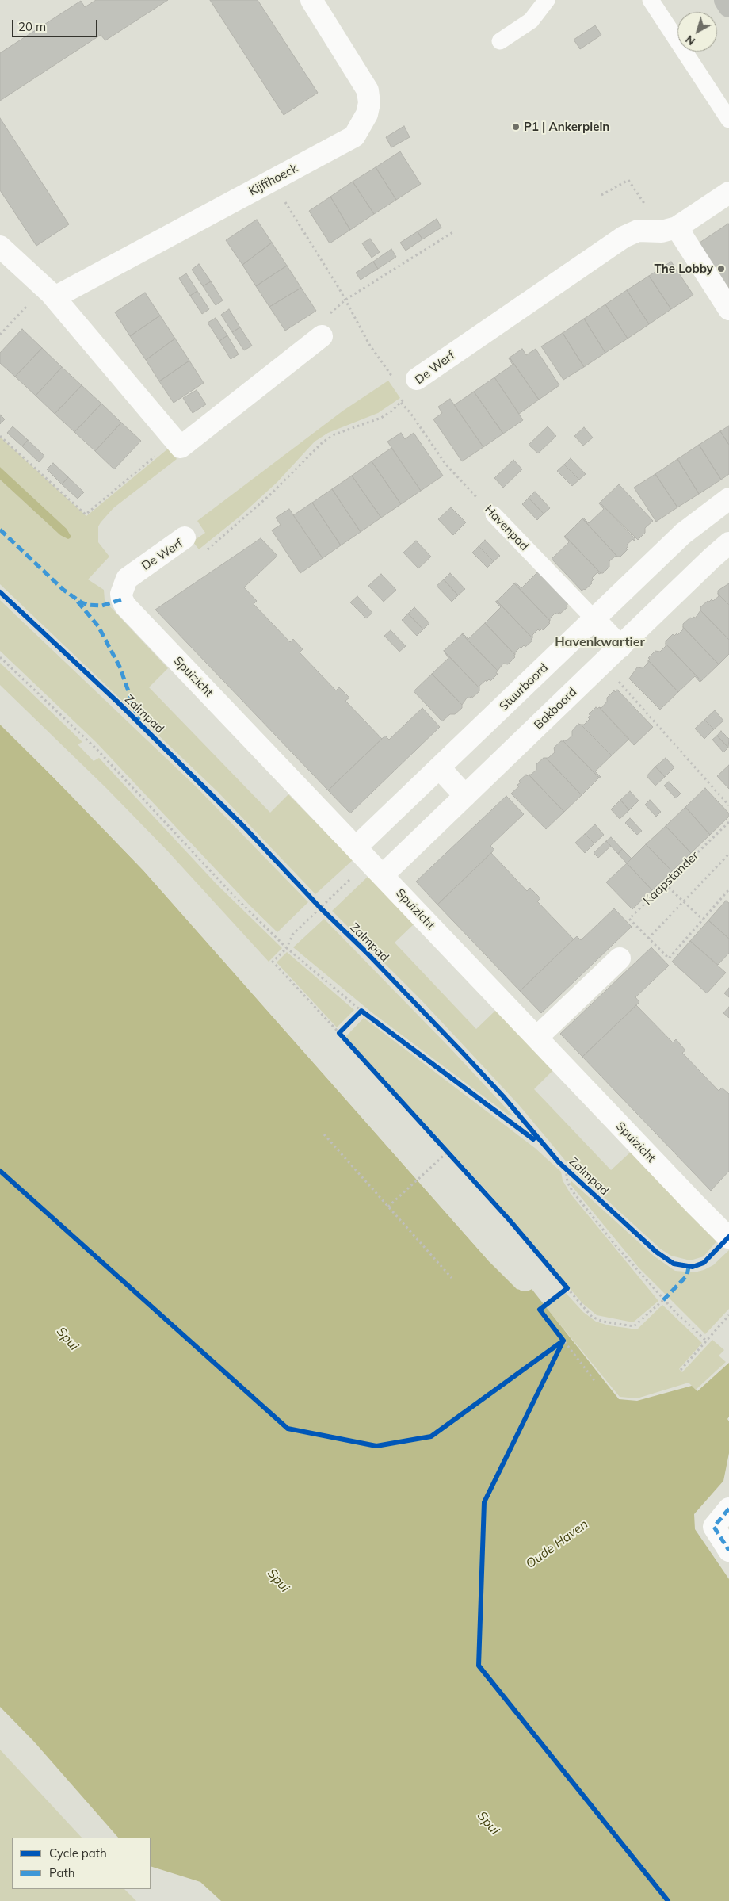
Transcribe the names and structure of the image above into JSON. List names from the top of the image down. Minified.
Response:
{"streets":{"street":["Kijffhoeck","De Werf","Havenpad","Spuizicht","Stuurboord","Bakboord"],"path":["Kaapstander"],"cycle path":["Zalmpad"]},"crossings":[["De Werf","Havenpad"],["De Werf","Spuizicht"],["Havenpad","Stuurboord"],["Havenpad","Bakboord"],["Spuizicht","Stuurboord"],["Spuizicht","Bakboord"]],"districts":["Havenkwartier"],"water":["Spui","Oude Haven"],"places":["P1 | Ankerplein","The Lobby"],"legend":["Cycle path","Path"],"scale_bar":"20 m","north":"bottom left"}
